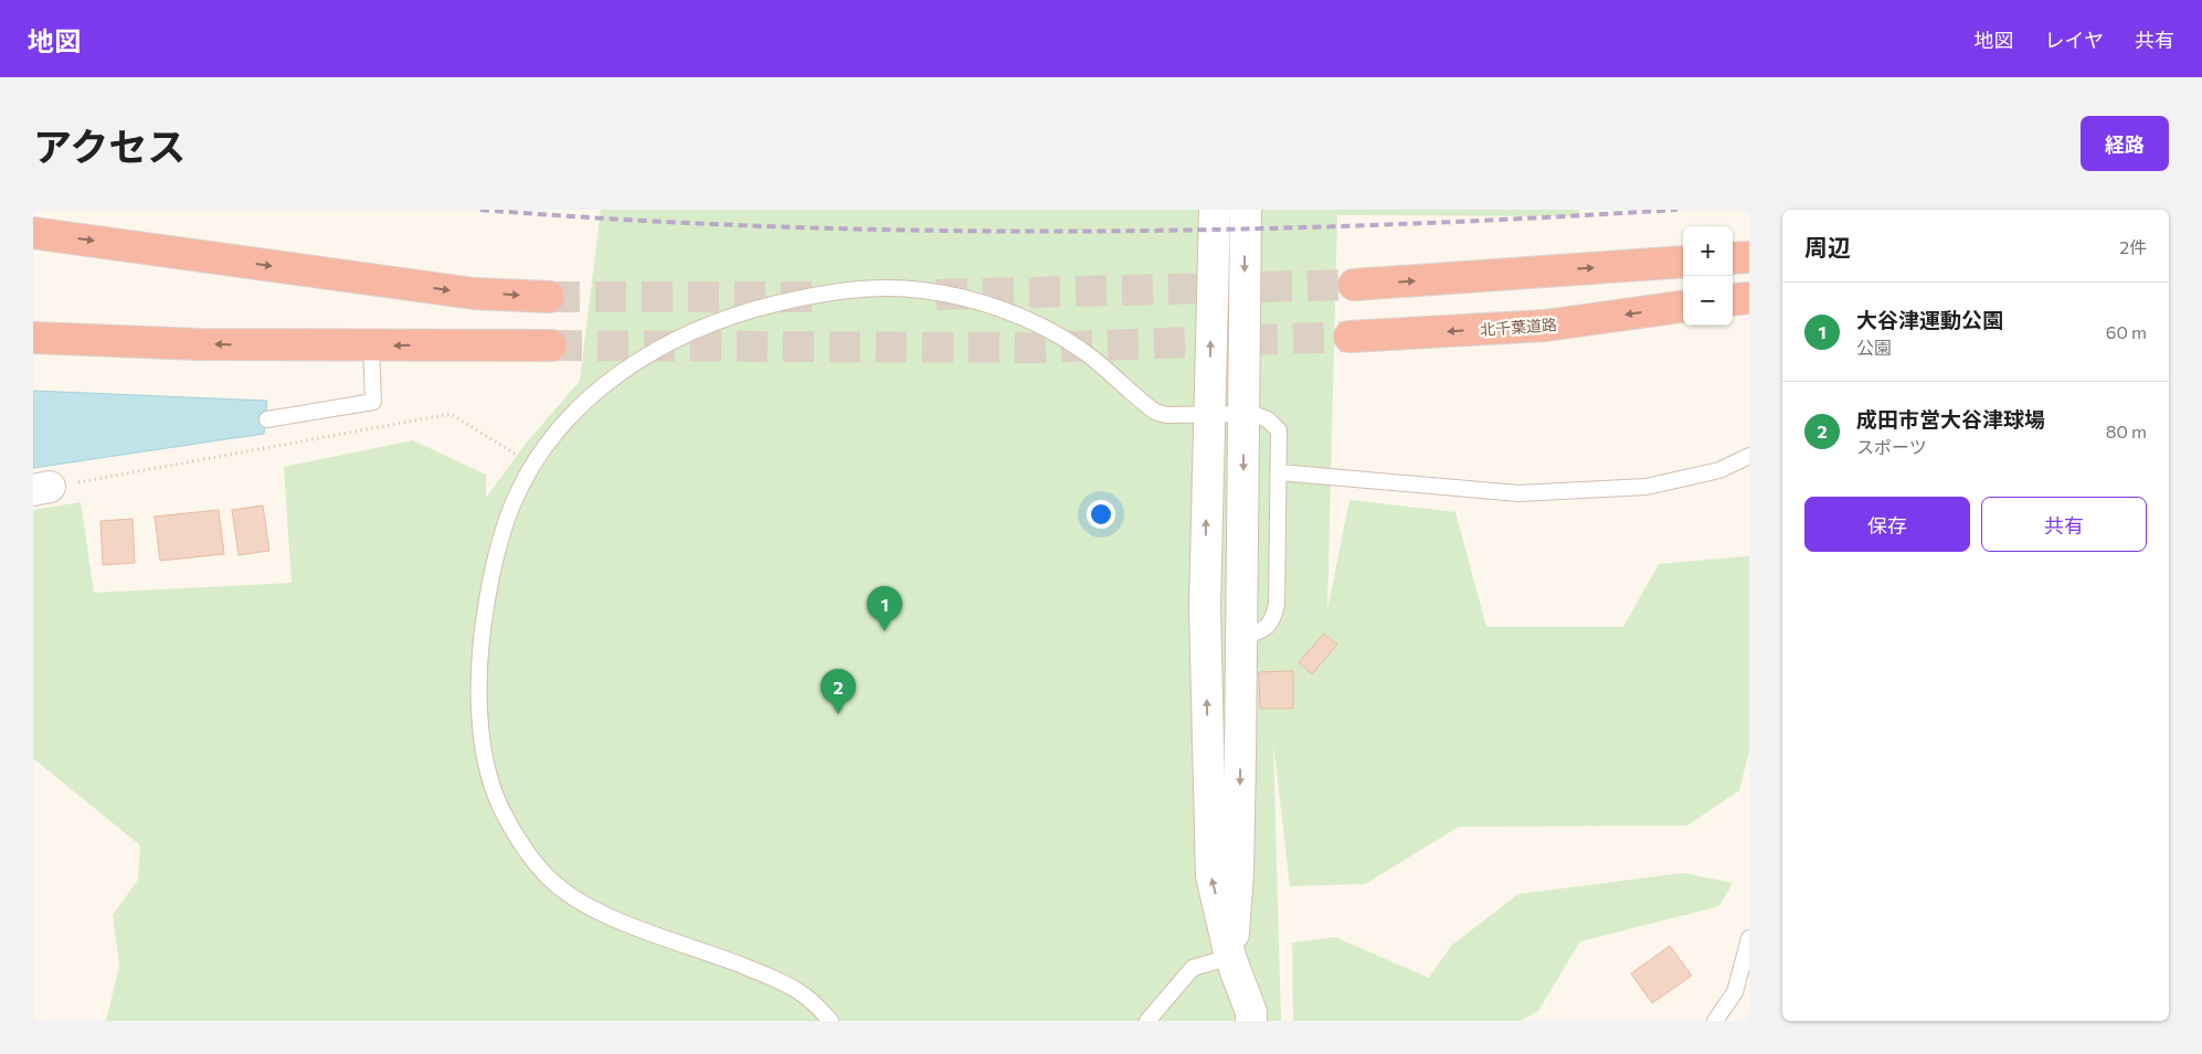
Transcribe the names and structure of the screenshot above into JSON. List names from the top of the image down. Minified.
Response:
{"streets":{"highway":["北千葉道路"]},"page":{"header":"地図","nav":["地図","レイヤ","共有"],"title":"アクセス","buttons":["経路",["保存","共有"]],"heading":["周辺","2件"],"map_buttons":["+","−"],"list":[{"mark":"1","name":"大谷津運動公園","note":"公園","value":"60 m"},{"mark":"2","name":"成田市営大谷津球場","note":"スポーツ","value":"80 m"}],"pins":["1","2"]}}
